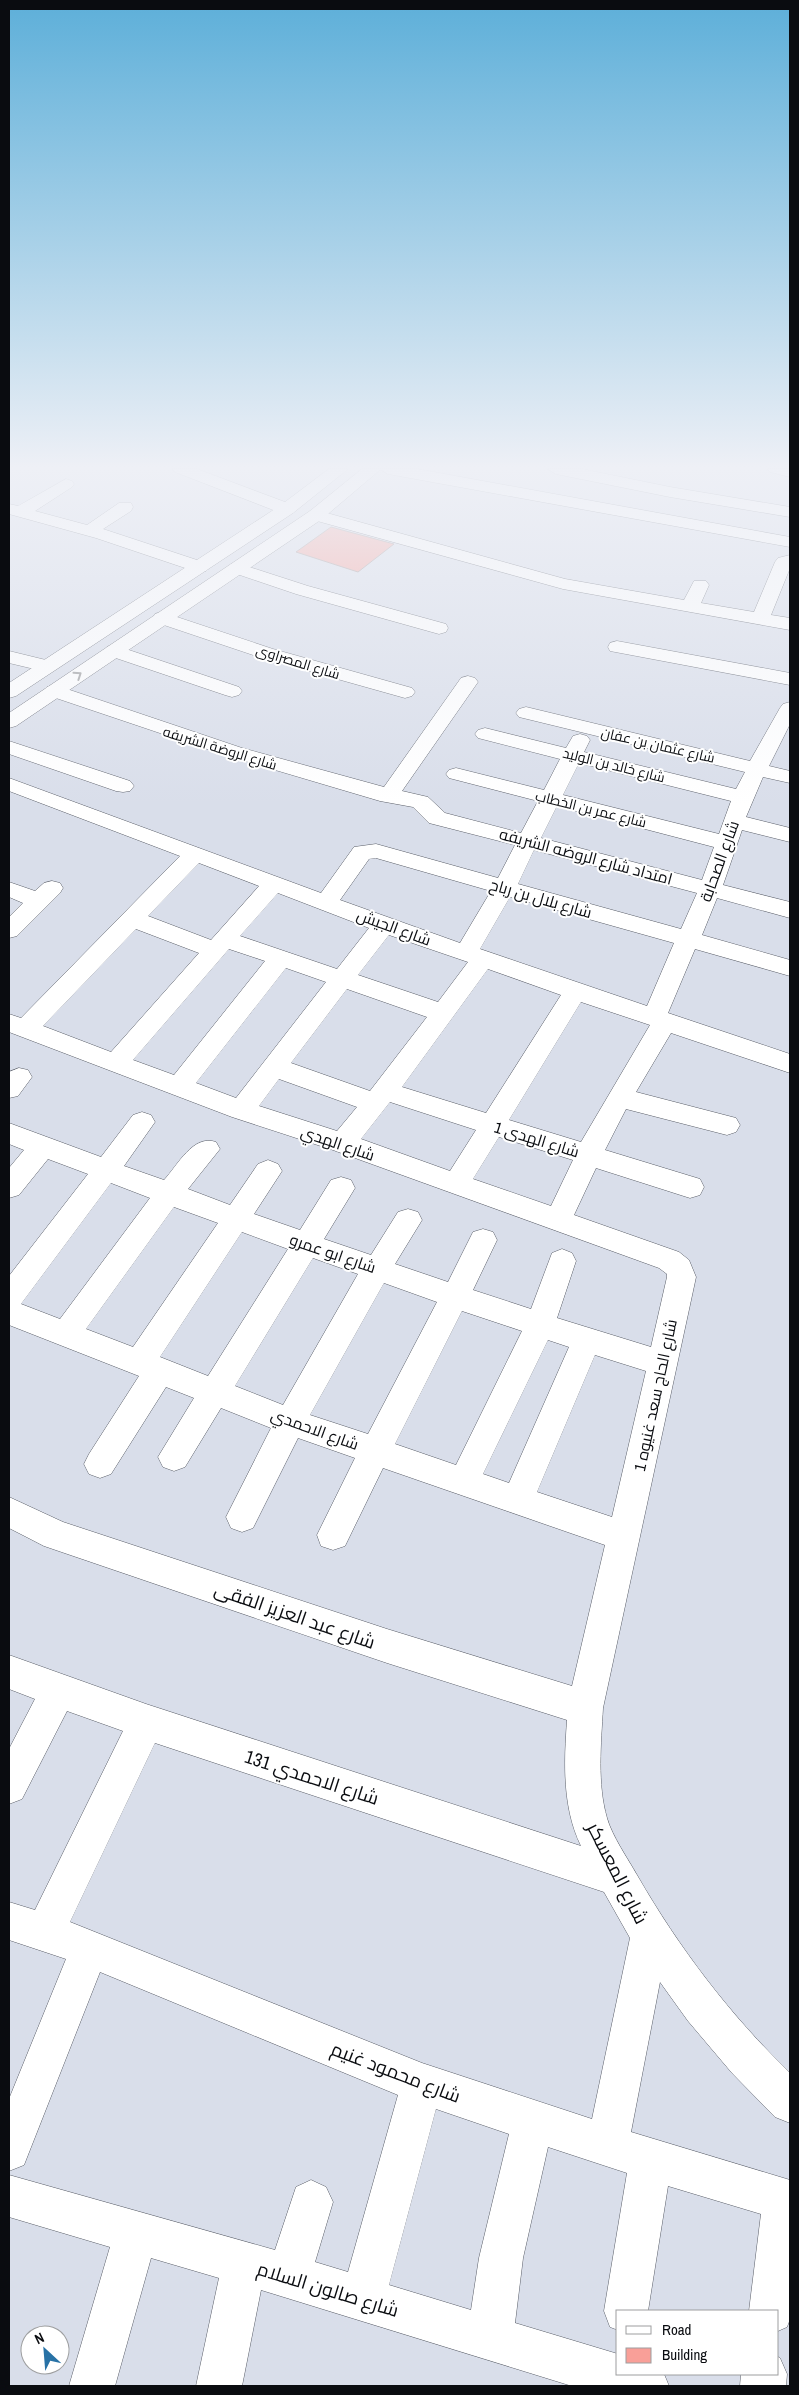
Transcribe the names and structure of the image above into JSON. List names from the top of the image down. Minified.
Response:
{"streets":{"street":["شارع المصراوى","شارع عثمان بن عفان","شارع الروضة الشريفه","شارع خالد بن الوليد","شارع عمر بن الخطاب","امتداد شارع الروضه الشريفه","شارع الصحابة","شارع بلال بن رباح","شارع الجيش","شارع الهدى 1","شارع الهدي","شارع ابو عمرو","شارع الحاج سعد غنيوه 1","شارع الاحمدي","شارع عبد العزيز الفقى","شارع الاحمدي 131","شارع المعسكر","شارع محمود غنيم","شارع صالون السلام"]},"crossings":[["شارع عثمان بن عفان","شارع الصحابة"],["شارع الروضة الشريفه","امتداد شارع الروضه الشريفه"],["شارع خالد بن الوليد","شارع الصحابة"],["شارع عمر بن الخطاب","شارع الصحابة"],["امتداد شارع الروضه الشريفه","شارع الصحابة"],["شارع الصحابة","شارع بلال بن رباح"],["شارع الصحابة","شارع الجيش"],["شارع الصحابة","شارع الهدى 1"],["شارع الصحابة","شارع الهدي"],["شارع بلال بن رباح","شارع الجيش"],["شارع الهدي","شارع الحاج سعد غنيوه 1"],["شارع ابو عمرو","شارع الحاج سعد غنيوه 1"],["شارع الحاج سعد غنيوه 1","شارع الاحمدي"],["شارع الحاج سعد غنيوه 1","شارع المعسكر"],["شارع الاحمدي","شارع المعسكر"],["شارع عبد العزيز الفقى","شارع المعسكر"],["شارع الاحمدي 131","شارع المعسكر"]],"legend":["Road","Building"],"north":"top left"}
